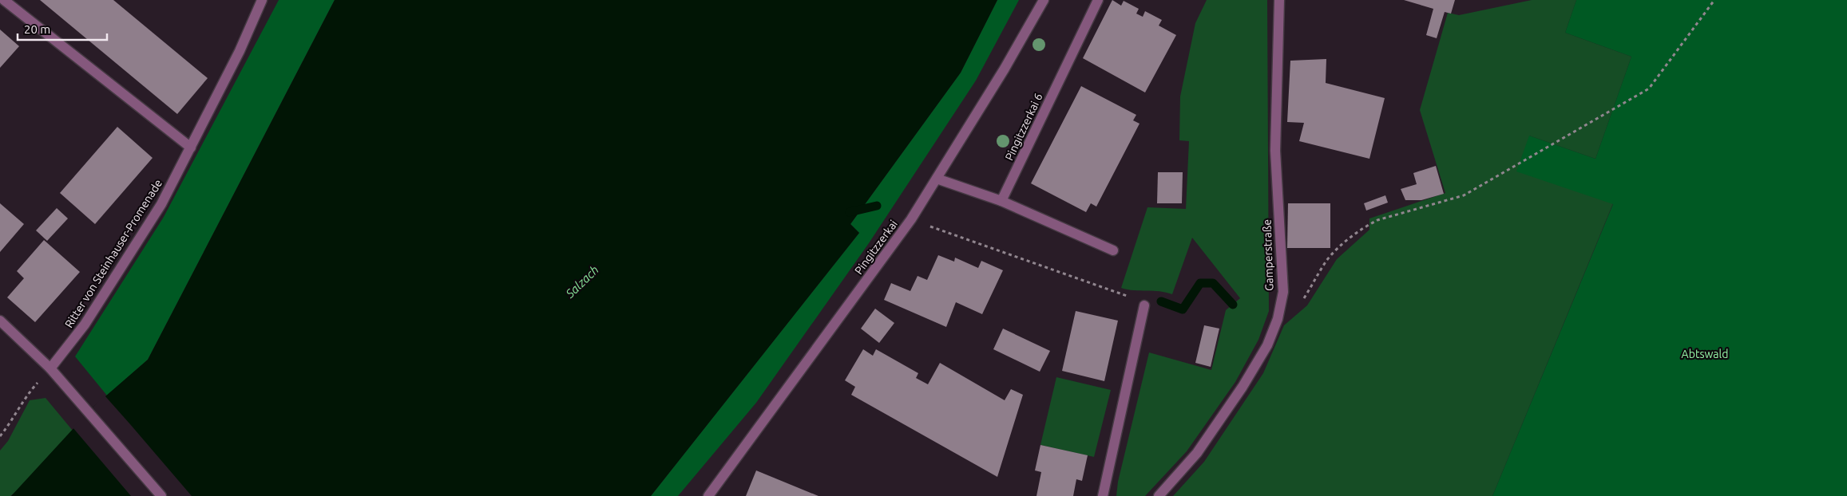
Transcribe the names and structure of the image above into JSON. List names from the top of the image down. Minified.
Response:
{"streets":{"street":["Pingitzzerkai 6","Pingitzzerkai","Ritter von Steinhauser-Promenade","Gamperstraße"]},"water":["Salzach"],"parks":["Abtswald"],"scale_bar":"20 m"}
